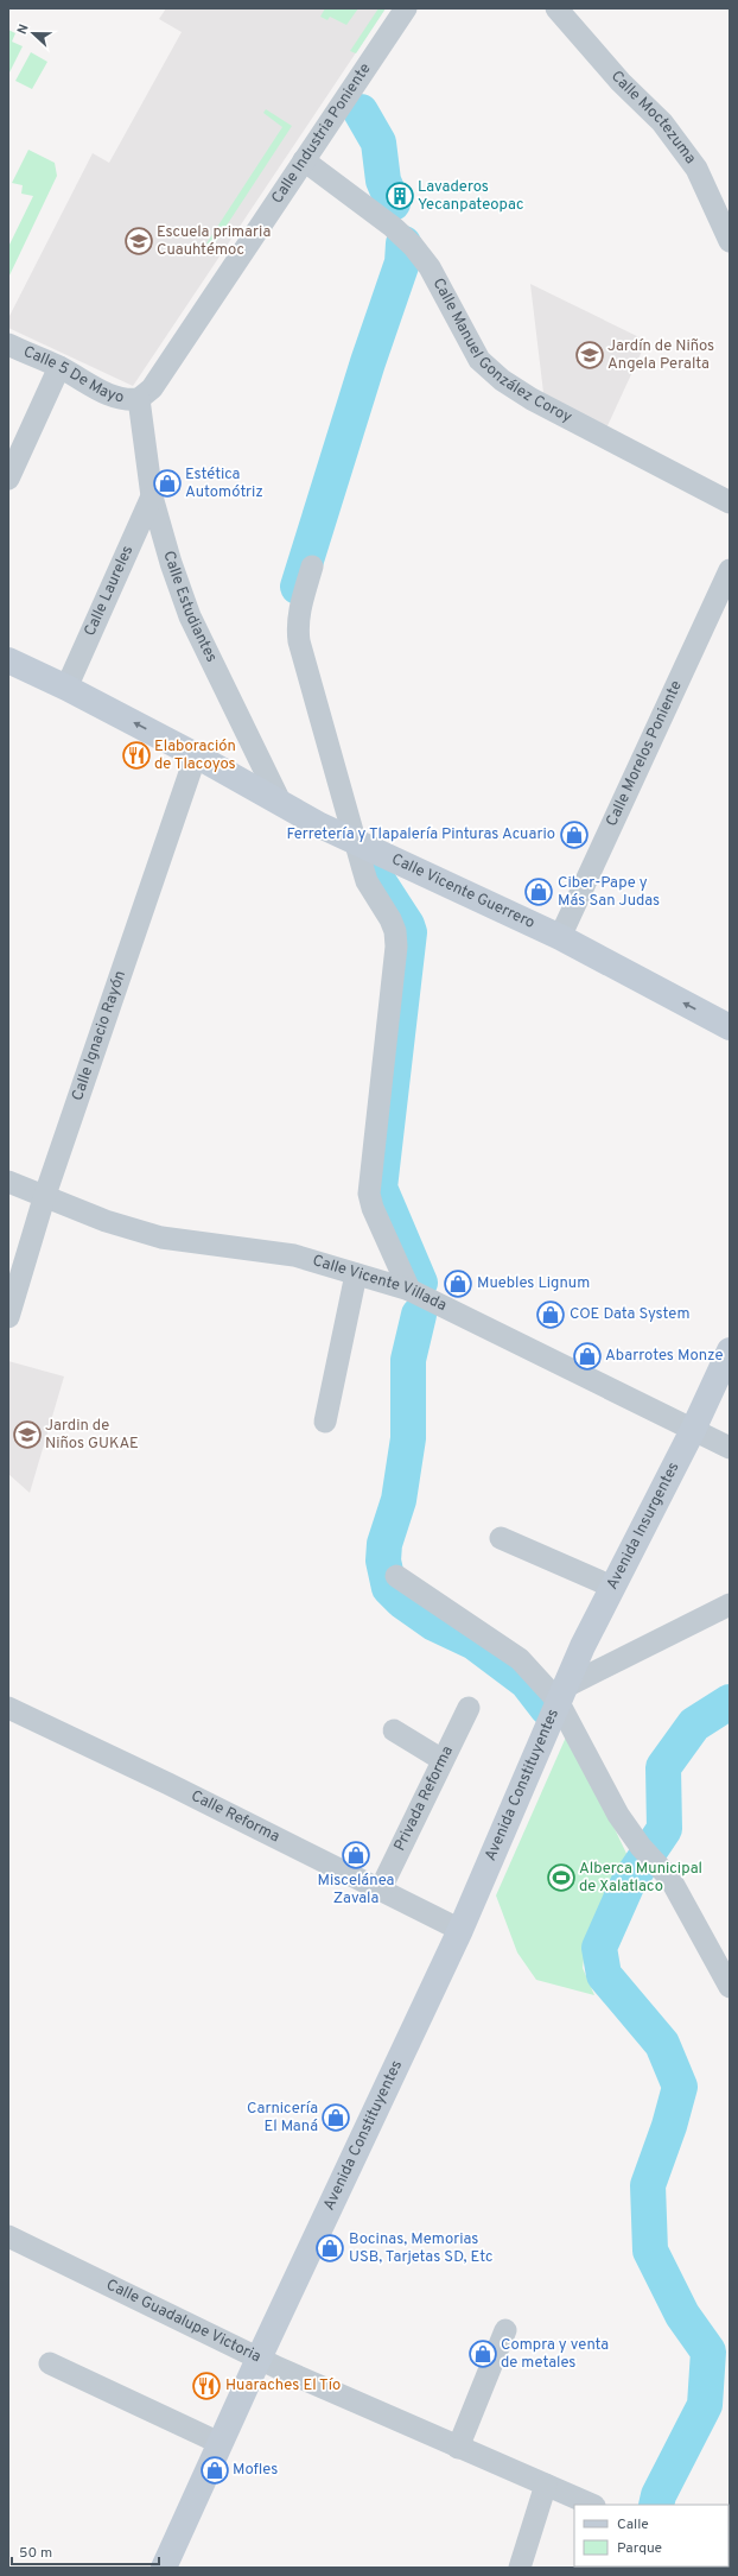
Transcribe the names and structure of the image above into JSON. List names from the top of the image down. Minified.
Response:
{"streets":{"main road":["Calle Vicente Guerrero","Avenida Insurgentes","Avenida Constituyentes"],"street":["Calle Moctezuma","Calle Industria Poniente","Calle Manuel González Coroy","Calle 5 De Mayo","Calle Laureles","Calle Estudiantes","Calle Morelos Poniente","Calle Ignacio Rayón","Calle Vicente Villada","Privada Reforma","Calle Reforma","Calle Guadalupe Victoria"]},"crossings":[["Calle Industria Poniente","Calle Manuel González Coroy"],["Calle Industria Poniente","Calle 5 De Mayo"],["Calle Industria Poniente","Calle Estudiantes"],["Calle 5 De Mayo","Calle Estudiantes"],["Calle Laureles","Calle Estudiantes"],["Calle Laureles","Calle Vicente Guerrero"],["Calle Estudiantes","Calle Vicente Guerrero"],["Calle Morelos Poniente","Calle Vicente Guerrero"],["Calle Vicente Guerrero","Calle Ignacio Rayón"],["Calle Ignacio Rayón","Calle Vicente Villada"],["Calle Vicente Villada","Avenida Insurgentes"],["Avenida Insurgentes","Avenida Constituyentes"],["Avenida Constituyentes","Calle Reforma"],["Avenida Constituyentes","Calle Guadalupe Victoria"],["Privada Reforma","Calle Reforma"]],"one_way":["Calle Vicente Guerrero"],"places":{"building":["Lavaderos Yecanpateopac"],"school or university":["Escuela primaria Cuauhtémoc","Jardín de Niños Angela Peralta","Jardin de Niños GUKAE"],"shop":["Estética Automótriz","Ferretería y Tlapalería Pinturas Acuario","Ciber-Pape y Más San Judas","Muebles Lignum","COE Data System","Abarrotes Monze","Miscelánea Zavala","Carnicería El Maná","Bocinas, Memorias USB, Tarjetas SD, Etc","Compra y venta de metales","Mofles"],"restaurant":["Elaboración de Tlacoyos","Huaraches El Tío"],"sports":["Alberca Municipal de Xalatlaco"]},"legend":["Calle","Parque"],"scale_bar":"50 m","north":"left"}
